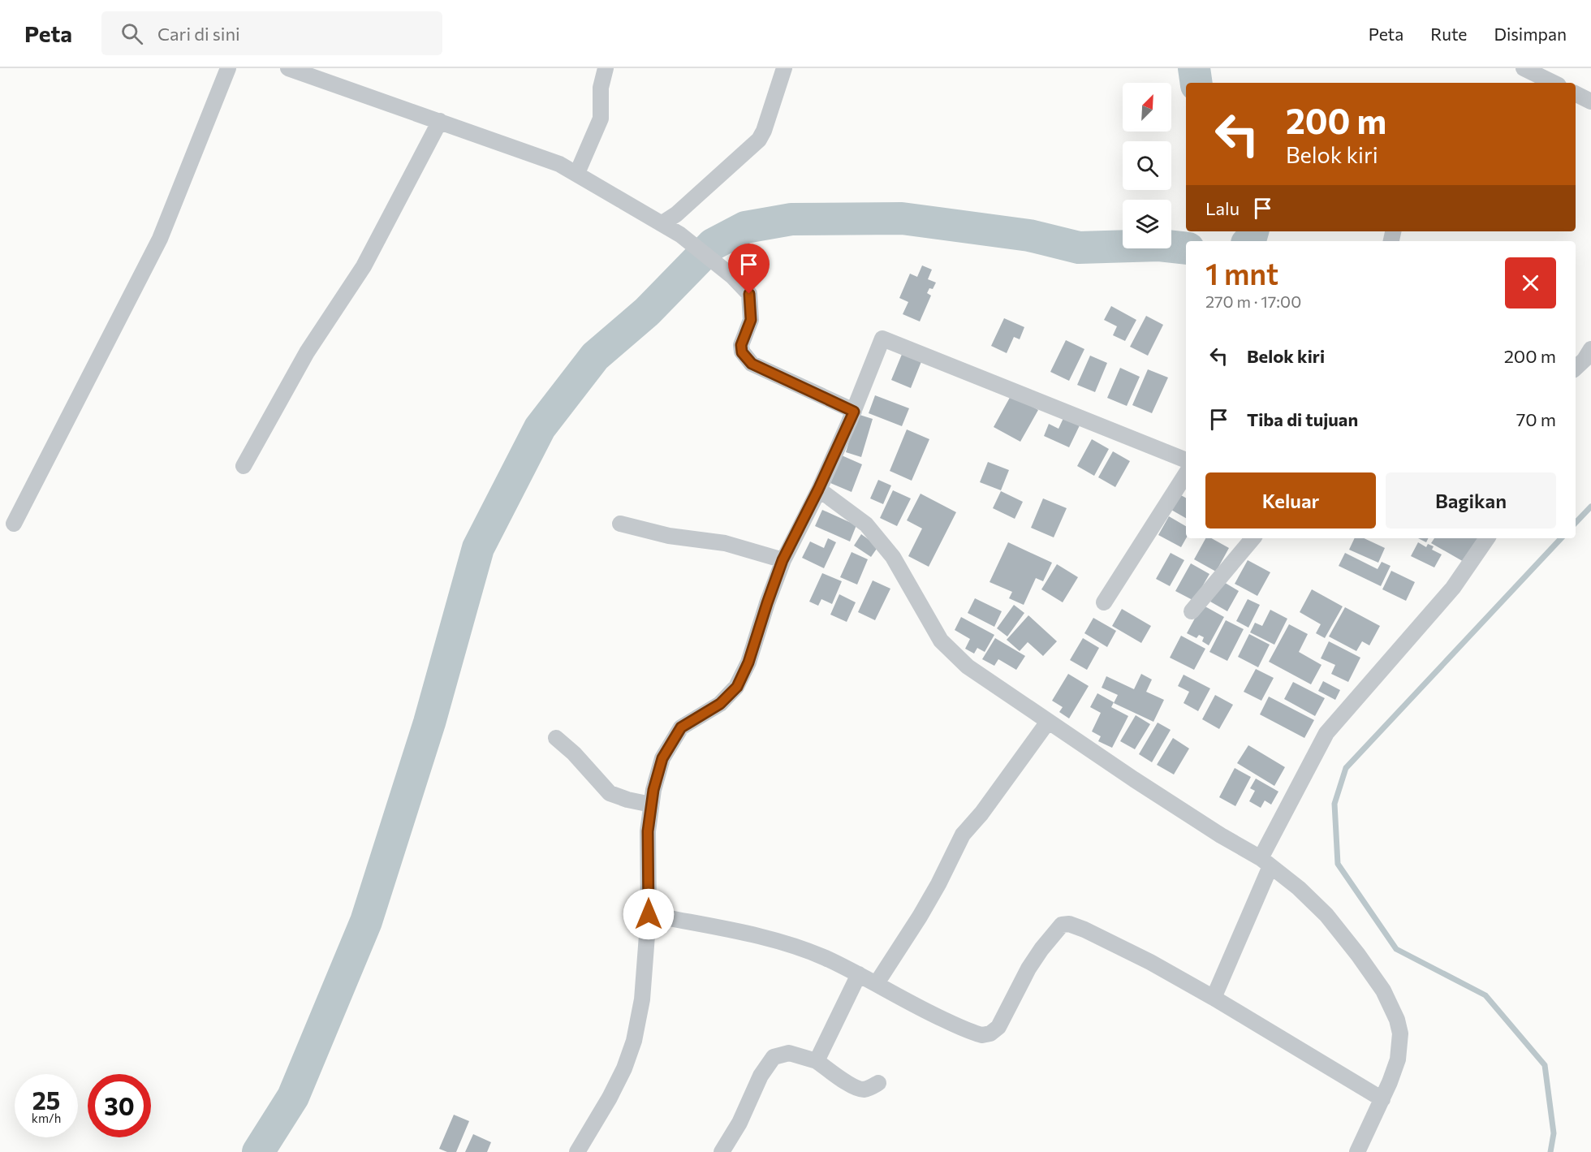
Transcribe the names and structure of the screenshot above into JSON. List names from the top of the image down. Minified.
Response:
{"north":"top right","page":{"header":"Peta","search":"Cari di sini","nav":["Peta","Rute","Disimpan"],"turn":["200 m","Belok kiri"],"then":"Lalu","heading":["1 mnt","270 m · 17:00"],"list":[{"name":"Belok kiri","value":"200 m"},{"name":"Tiba di tujuan","value":"70 m"}],"buttons":["Keluar","Bagikan"],"speed":"25 km/h","limit":"30"}}
